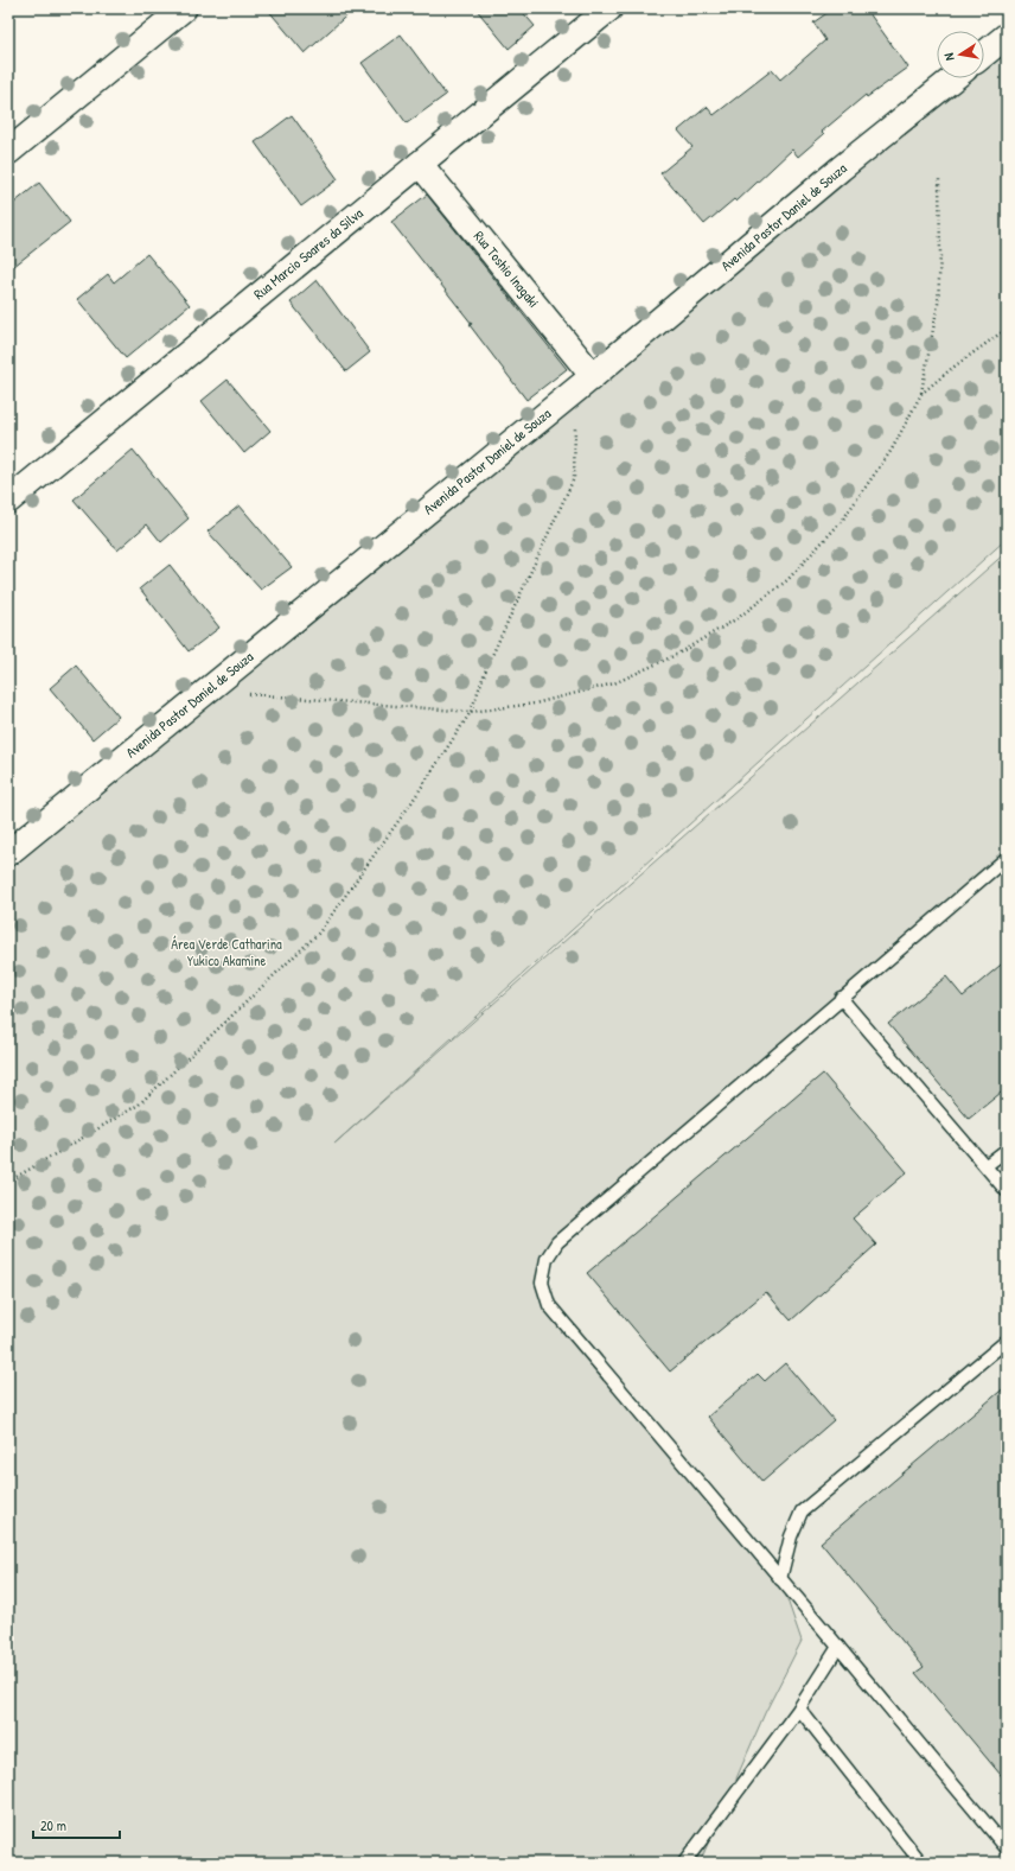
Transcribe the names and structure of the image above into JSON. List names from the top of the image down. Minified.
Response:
{"streets":{"street":["Avenida Pastor Daniel de Souza","Rua Marcio Soares da Silva","Rua Toshio Inagaki"]},"crossings":[["Avenida Pastor Daniel de Souza","Rua Toshio Inagaki"],["Rua Marcio Soares da Silva","Rua Toshio Inagaki"]],"parks":["Área Verde Catharina Yukico Akamine"],"scale_bar":"20 m","north":"left"}
